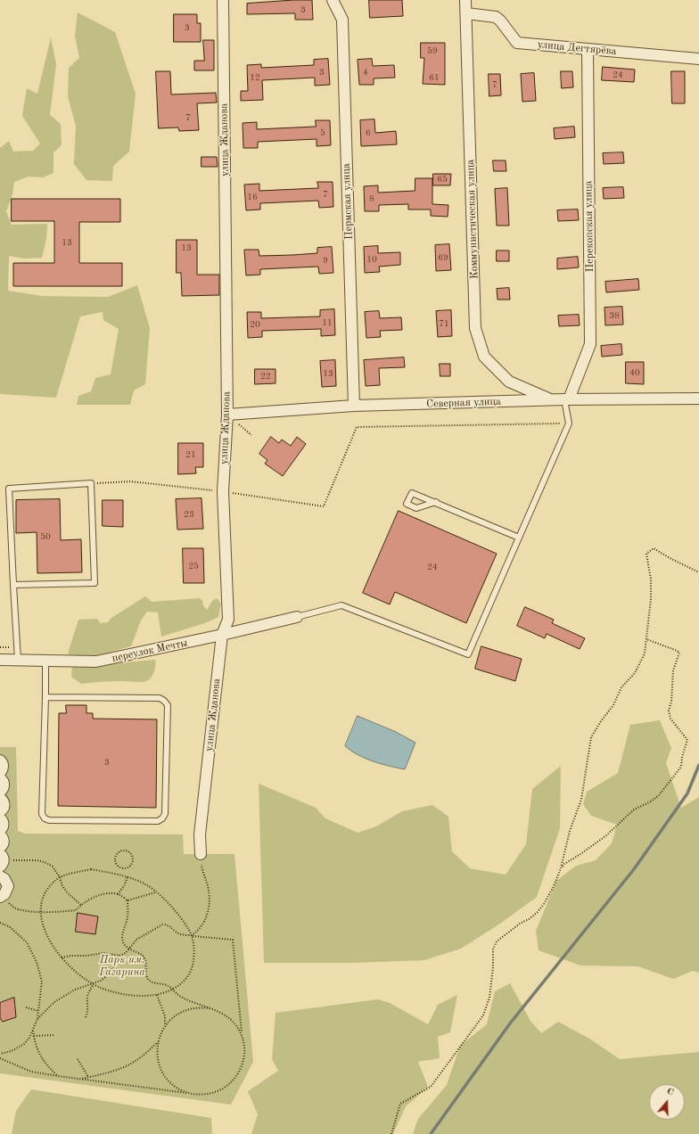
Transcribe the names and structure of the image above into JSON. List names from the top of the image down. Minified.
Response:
{"streets":{"street":["улица Дегтярёва","улица Жданова","Пермская улица","Коммунистическая улица","Перекопская улица","Северная улица","переулок Мечты"]},"crossings":[["улица Дегтярёва","Коммунистическая улица"],["улица Дегтярёва","Перекопская улица"],["улица Жданова","Северная улица"],["улица Жданова","переулок Мечты"],["Пермская улица","Северная улица"],["Коммунистическая улица","Северная улица"],["Перекопская улица","Северная улица"]],"parks":["Парк им. Гагарина"],"house_numbers":["3","3","59","3","4","24","12","61","7","7","5","6","65","7","16","8","13","13","69","10","9","38","11","71","20","40","13","22","21","23","50","25","24","3"],"north":"top"}
